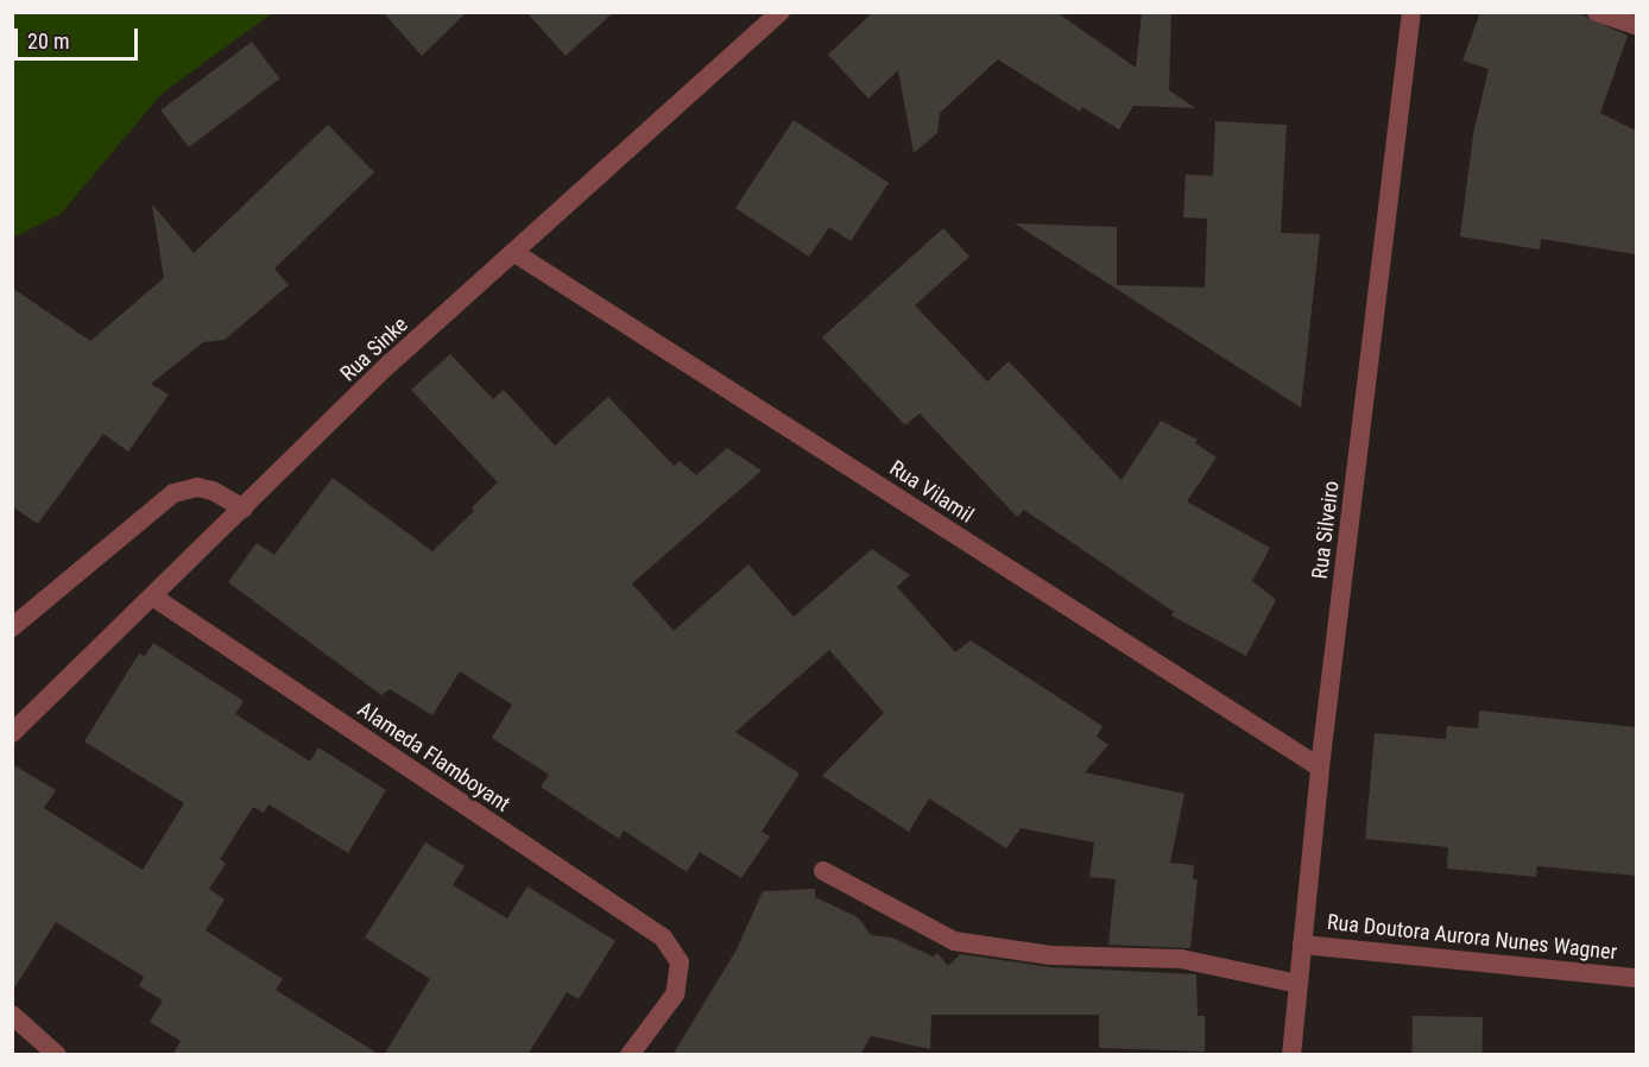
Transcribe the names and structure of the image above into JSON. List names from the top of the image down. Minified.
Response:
{"streets":{"street":["Rua Sinke","Rua Vilamil","Rua Silveiro","Alameda Flamboyant","Rua Doutora Aurora Nunes Wagner"]},"crossings":[["Rua Sinke","Rua Vilamil"],["Rua Sinke","Alameda Flamboyant"],["Rua Vilamil","Rua Silveiro"],["Rua Silveiro","Rua Doutora Aurora Nunes Wagner"]],"scale_bar":"20 m"}
